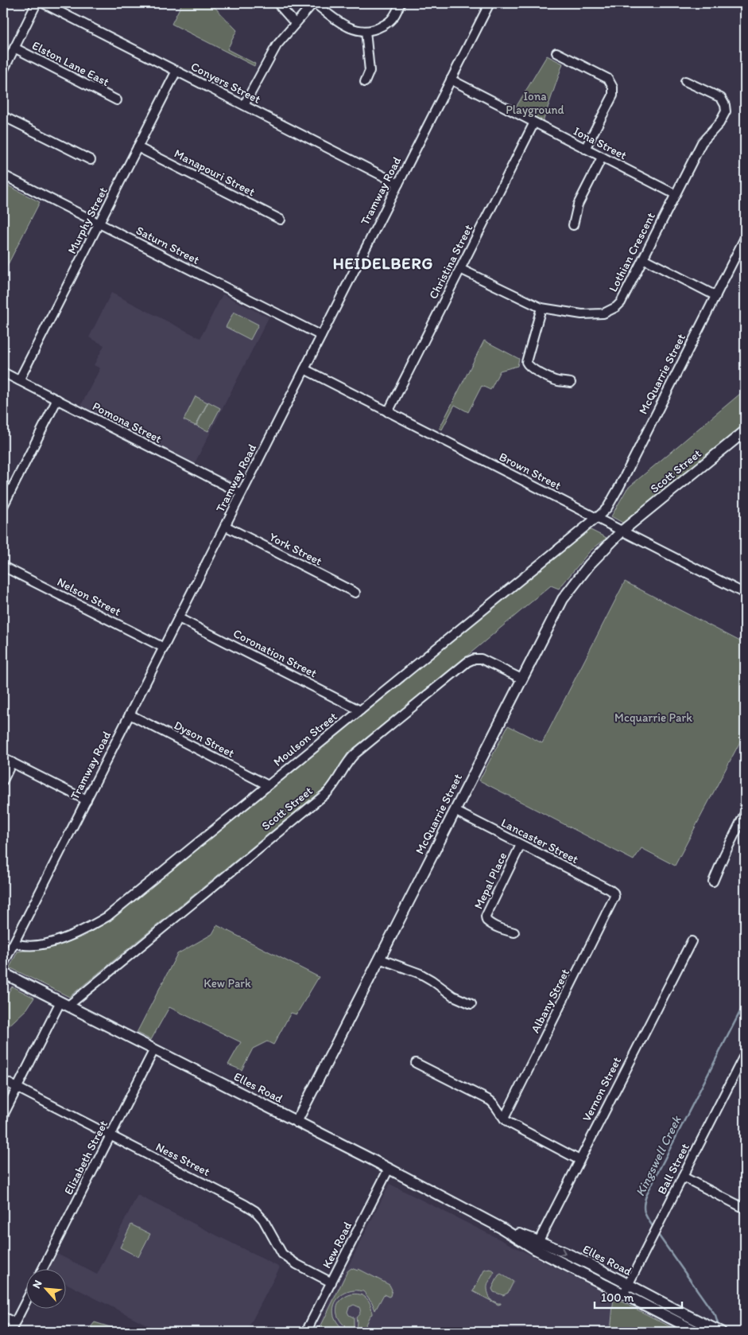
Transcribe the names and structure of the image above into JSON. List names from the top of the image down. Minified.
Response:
{"streets":{"main road":["McQuarrie Street","Scott Street","Elles Road"],"street":["Elston Lane East","Conyers Street","Iona Street","Manapouri Street","Tramway Road","Murphy Street","Saturn Street","Lothian Crescent","Christina Street","Pomona Street","Brown Street","York Street","Nelson Street","Coronation Street","Dyson Street","Moulson Street","Lancaster Street","Mepal Place","Albany Street","Vernon Street","Elizabeth Street","Ness Street","Ball Street","Kew Road"]},"crossings":[["Conyers Street","Tramway Road"],["Conyers Street","Murphy Street"],["Iona Street","Tramway Road"],["Iona Street","Lothian Crescent"],["Iona Street","Christina Street"],["Manapouri Street","Murphy Street"],["Tramway Road","Saturn Street"],["Tramway Road","Pomona Street"],["Tramway Road","Brown Street"],["Tramway Road","York Street"],["Tramway Road","Nelson Street"],["Tramway Road","Coronation Street"],["Tramway Road","Dyson Street"],["Tramway Road","Moulson Street"],["Murphy Street","Saturn Street"],["Murphy Street","Pomona Street"],["Lothian Crescent","Christina Street"],["Christina Street","Brown Street"],["McQuarrie Street","Brown Street"],["McQuarrie Street","Scott Street"],["McQuarrie Street","Moulson Street"],["McQuarrie Street","Lancaster Street"],["McQuarrie Street","Elles Road"],["Brown Street","Scott Street"],["Brown Street","Moulson Street"],["Scott Street","Elles Road"],["Coronation Street","Moulson Street"],["Dyson Street","Moulson Street"],["Lancaster Street","Mepal Place"],["Lancaster Street","Albany Street"],["Elles Road","Vernon Street"],["Elles Road","Elizabeth Street"],["Elles Road","Ball Street"],["Elles Road","Kew Road"],["Elizabeth Street","Ness Street"],["Ness Street","Kew Road"]],"districts":["HEIDELBERG"],"water":["Kingswell Creek"],"parks":["Iona Playground","Mcquarrie Park","Kew Park"],"scale_bar":"100 m","north":"top left"}
